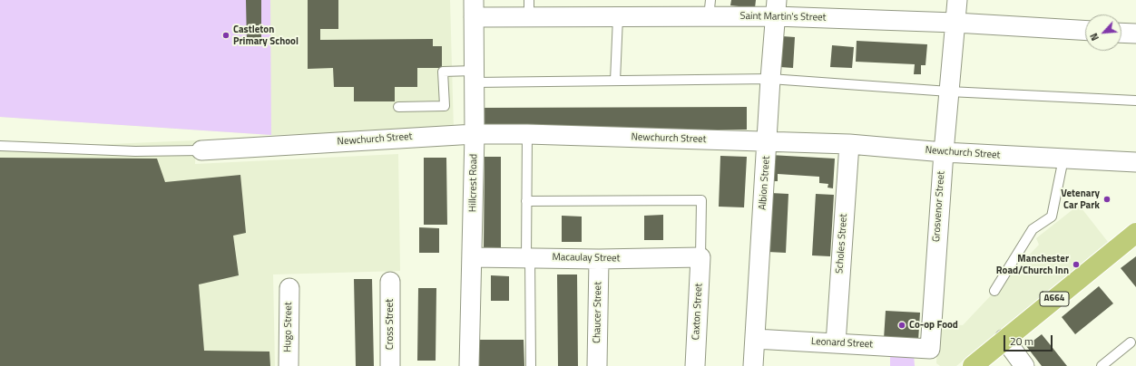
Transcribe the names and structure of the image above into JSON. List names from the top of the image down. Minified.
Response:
{"streets":{"main road":["A664"],"street":["Saint Martin's Street","Newchurch Street","Hillcrest Road","Albion Street","Grosvenor Street","Scholes Street","Macaulay Street","Caxton Street","Chaucer Street","Cross Street","Hugo Street","Leonard Street"]},"crossings":[["Saint Martin's Street","Hillcrest Road"],["Saint Martin's Street","Albion Street"],["Saint Martin's Street","Grosvenor Street"],["Newchurch Street","Hillcrest Road"],["Newchurch Street","Albion Street"],["Newchurch Street","Grosvenor Street"],["Newchurch Street","Scholes Street"],["Hillcrest Road","Macaulay Street"],["Albion Street","Leonard Street"],["Grosvenor Street","Leonard Street"],["Scholes Street","Leonard Street"],["Macaulay Street","Caxton Street"],["Macaulay Street","Chaucer Street"]],"places":["Castleton Primary School","Vetenary Car Park","Manchester Road/Church Inn","Co-op Food"],"scale_bar":"20 m","north":"bottom left"}
